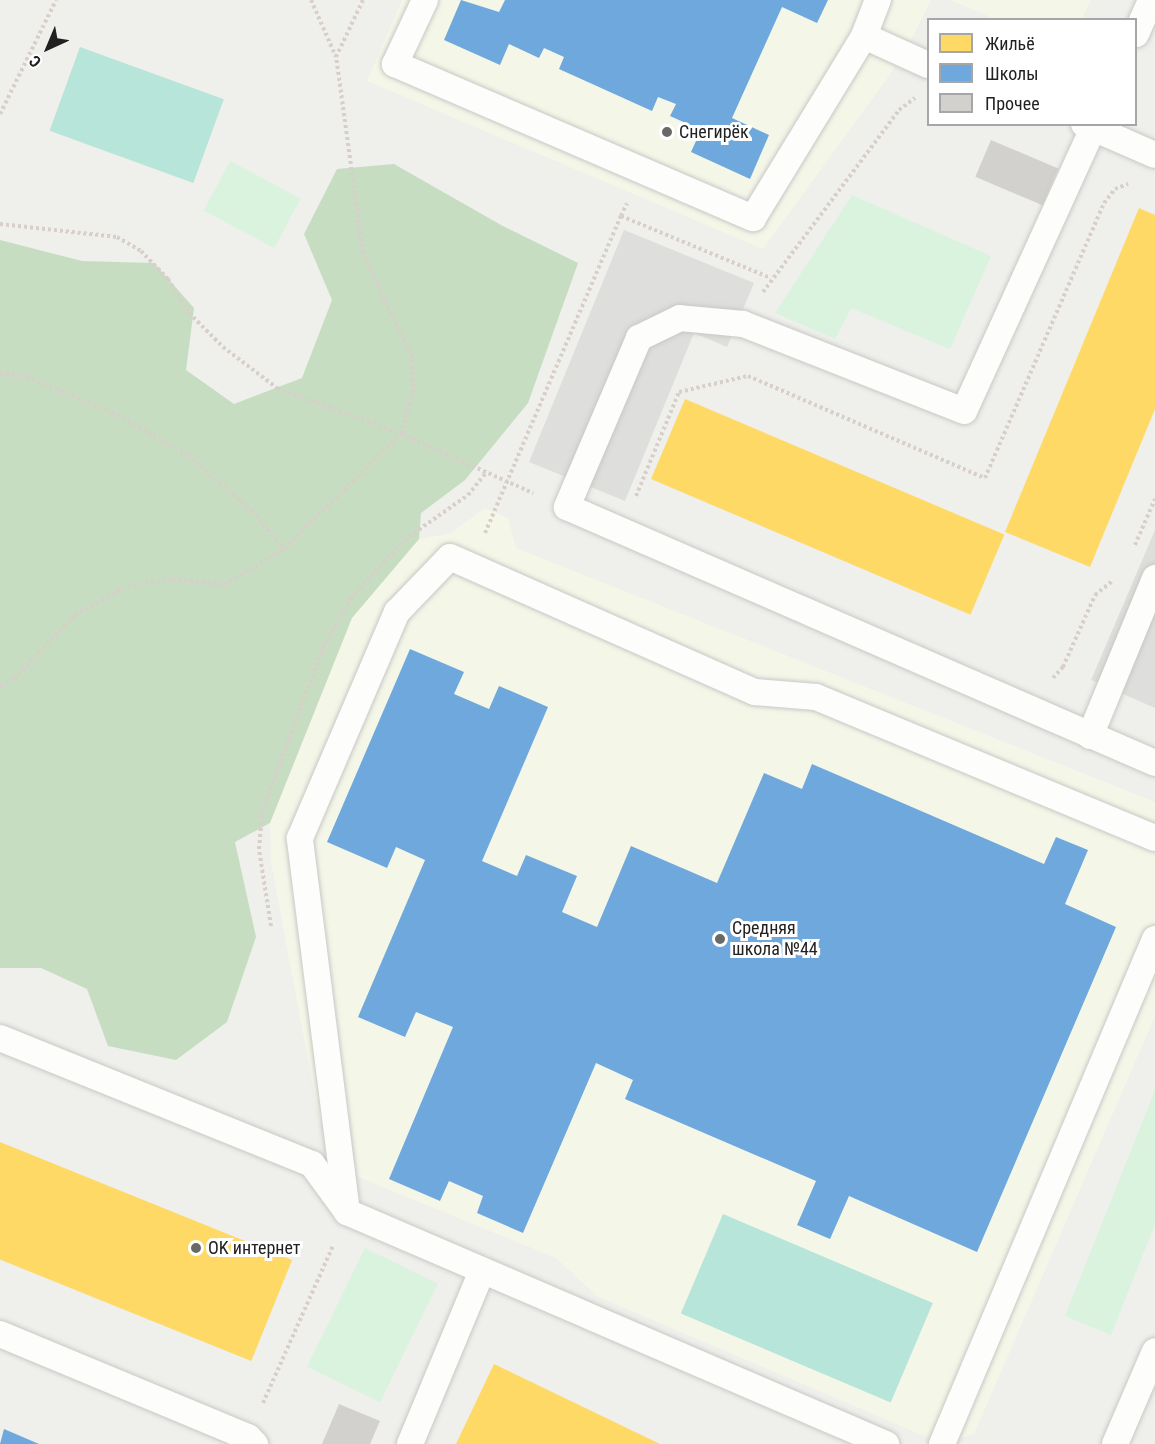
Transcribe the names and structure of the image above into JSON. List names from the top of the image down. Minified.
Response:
{"places":["Снегирёк","Средняя школа №44","OK интернет"],"legend":["Жильё","Школы","Прочее"],"north":"bottom left"}
